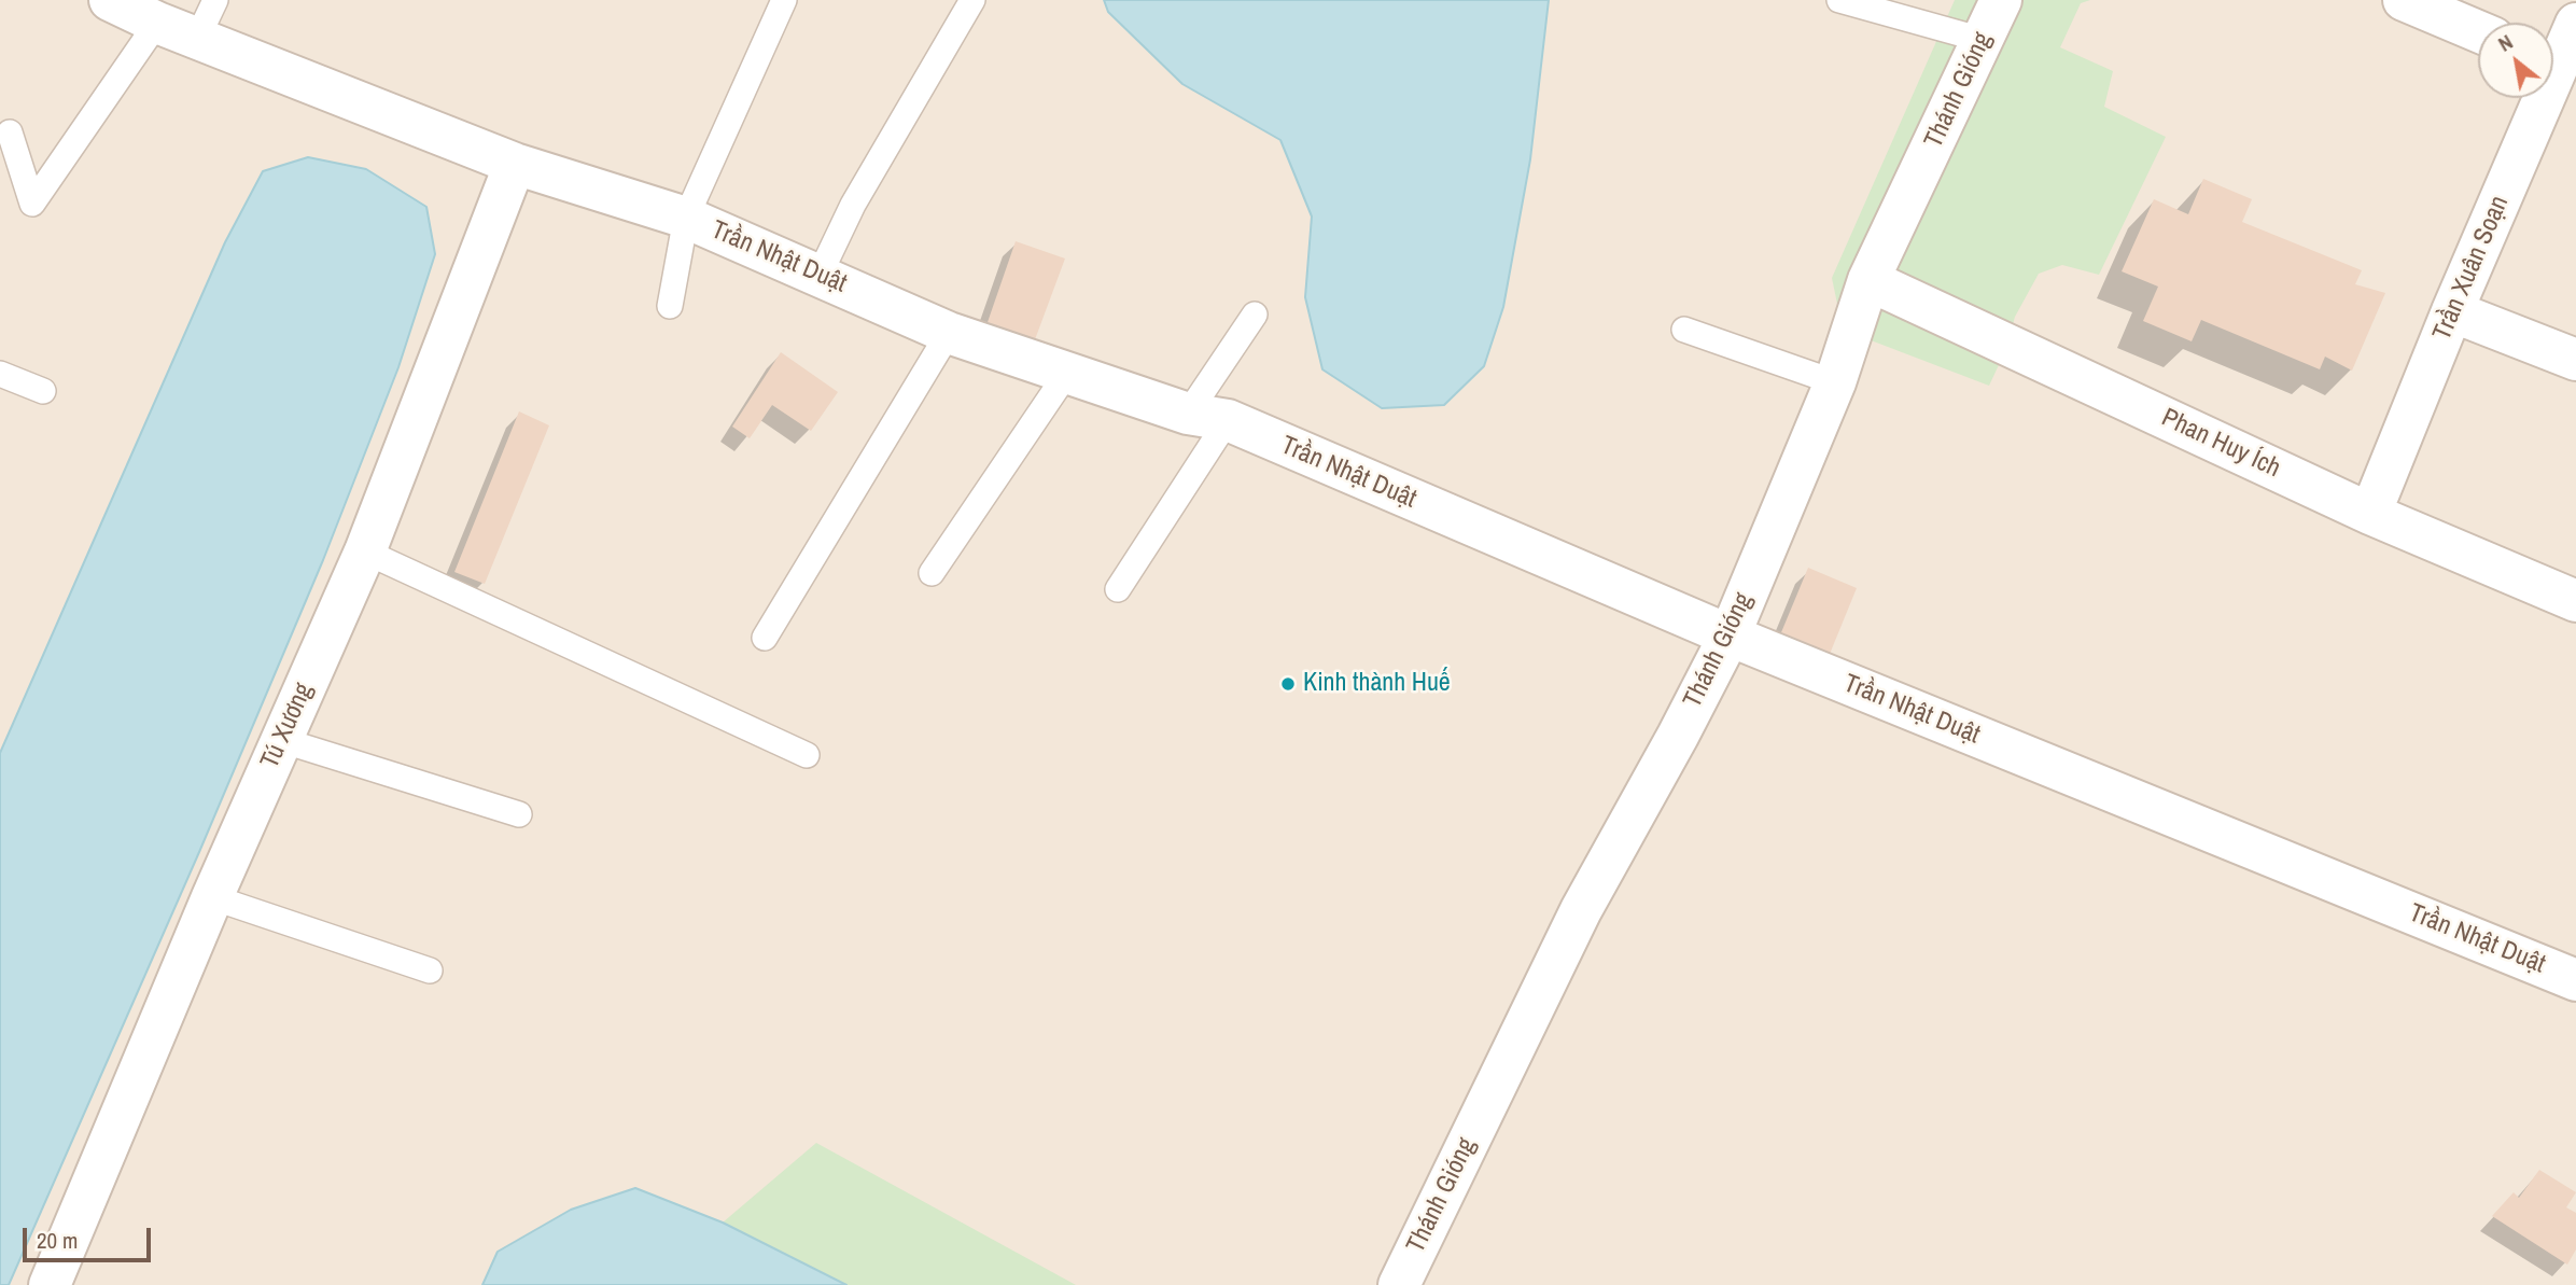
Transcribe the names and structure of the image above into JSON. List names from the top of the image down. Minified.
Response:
{"streets":{"street":["Thánh Gióng","Trần Nhật Duật","Trần Xuân Soạn","Phan Huy Ích","Tú Xương"]},"crossings":[["Thánh Gióng","Trần Nhật Duật"],["Thánh Gióng","Phan Huy Ích"],["Trần Nhật Duật","Tú Xương"],["Trần Xuân Soạn","Phan Huy Ích"]],"places":["Kinh thành Huế"],"scale_bar":"20 m","north":"top left"}
